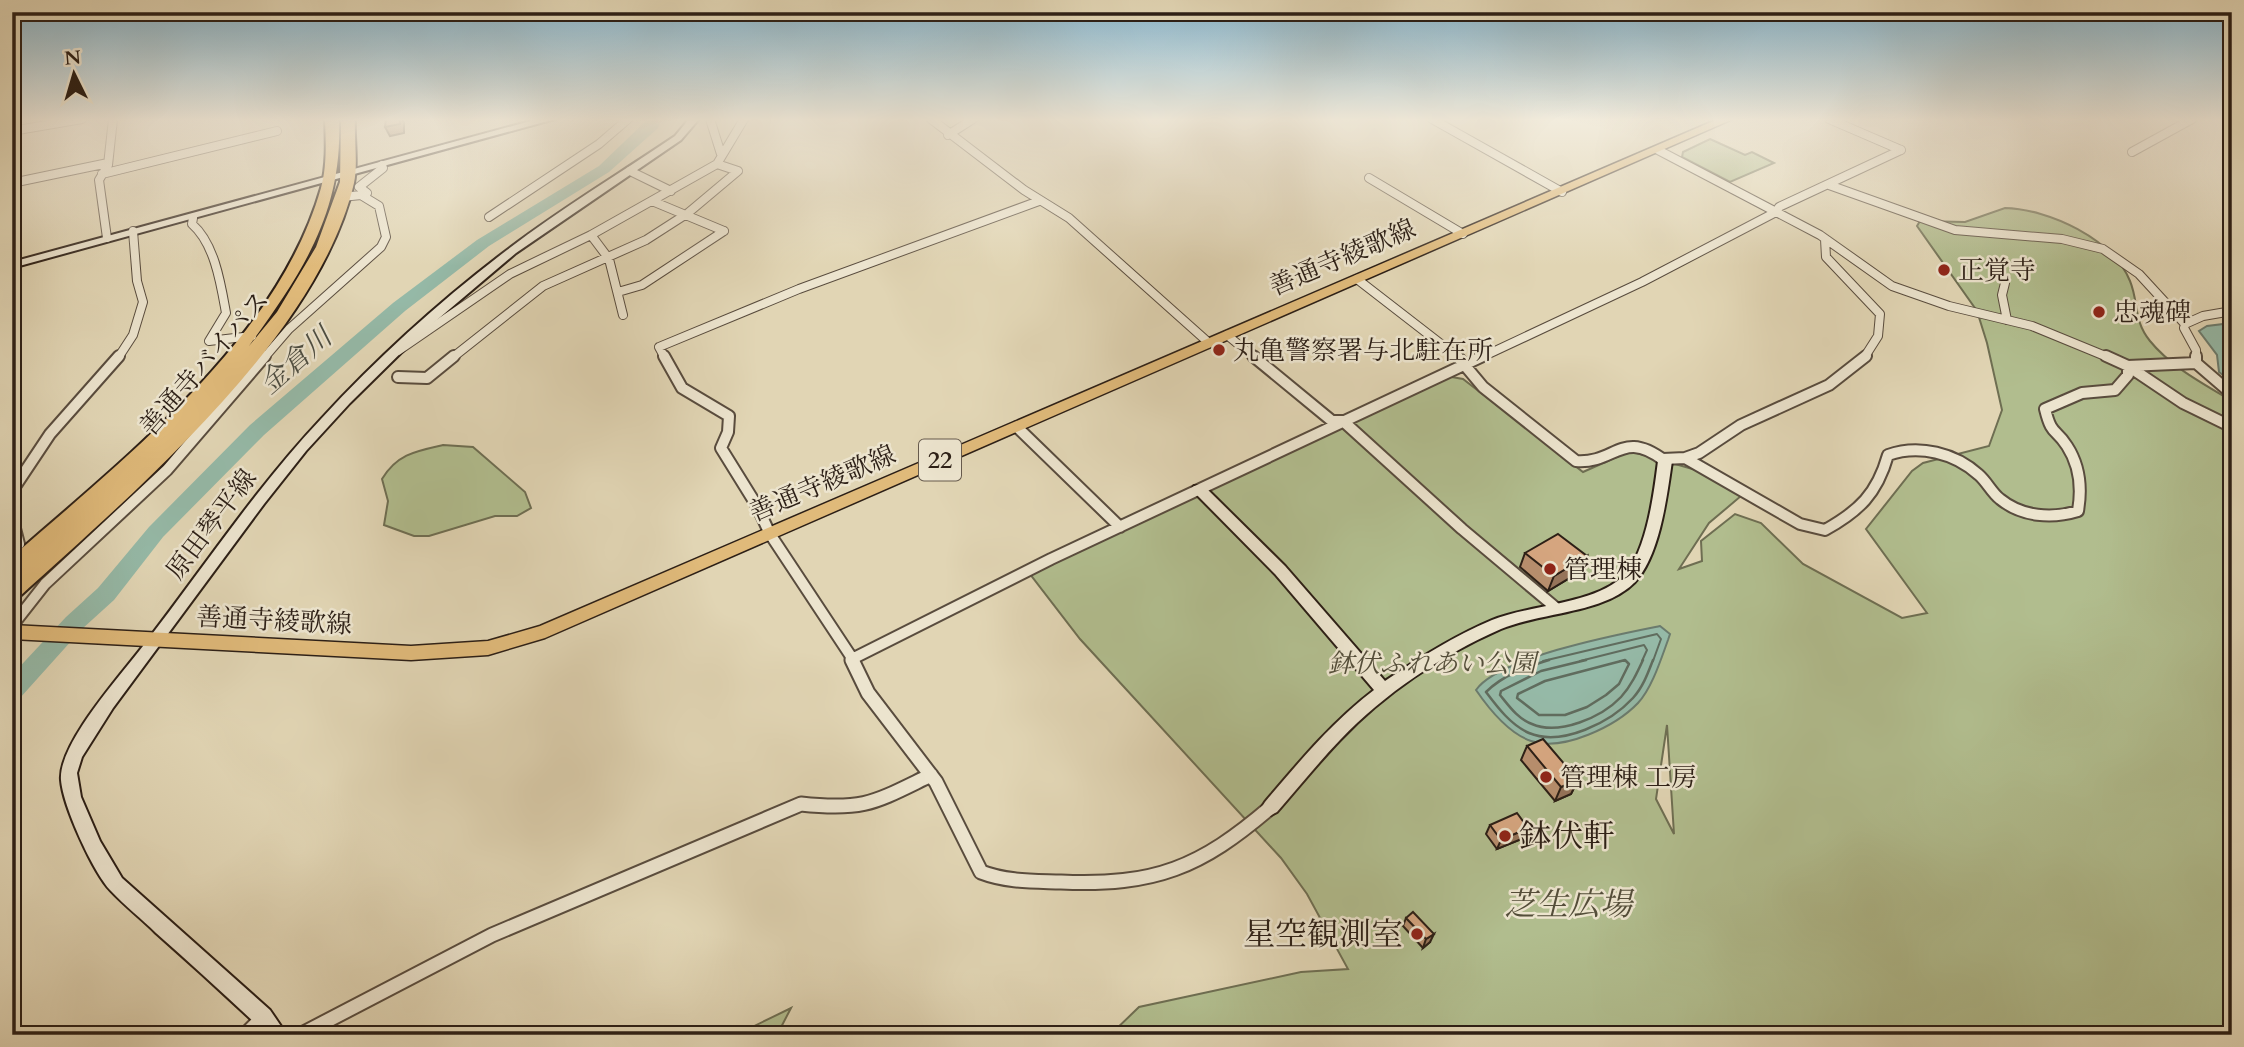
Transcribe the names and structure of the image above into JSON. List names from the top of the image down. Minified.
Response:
{"streets":{"highway":["善通寺バイパス"],"main road":["善通寺綾歌線","22"],"street":["原田琴平線"]},"crossings":[["善通寺綾歌線","原田琴平線"]],"water":["金倉川"],"parks":["鉢伏ふれあい公園","芝生広場"],"places":["正覚寺","忠魂碑","丸亀警察署与北駐在所","管理棟","管理棟 工房","鉢伏軒","星空観測室"],"north":"top"}
